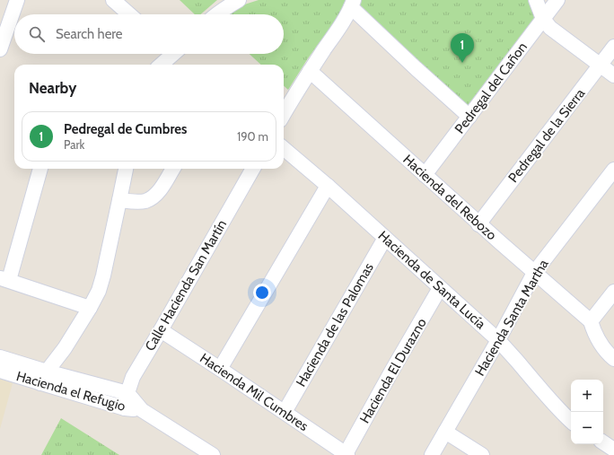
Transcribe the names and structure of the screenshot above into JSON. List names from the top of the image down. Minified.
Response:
{"streets":{"street":["Pedregal del Cañon","Pedregal de la Sierra","Hacienda del Rebozo","Hacienda de Santa Lucía","Calle Hacienda San Martín","Hacienda Santa Martha","Hacienda de las Palomas","Hacienda El Durazno","Hacienda el Refugio","Hacienda Mil Cumbres"]},"crossings":[["Pedregal del Cañon","Hacienda del Rebozo"],["Pedregal de la Sierra","Hacienda del Rebozo"],["Hacienda del Rebozo","Hacienda Santa Martha"],["Hacienda de Santa Lucía","Hacienda Santa Martha"],["Hacienda de Santa Lucía","Hacienda de las Palomas"],["Hacienda de Santa Lucía","Hacienda El Durazno"],["Calle Hacienda San Martín","Hacienda el Refugio"],["Calle Hacienda San Martín","Hacienda Mil Cumbres"],["Hacienda de las Palomas","Hacienda Mil Cumbres"],["Hacienda El Durazno","Hacienda Mil Cumbres"]],"page":{"search":"Search here","pins":"1","heading":"Nearby","list":[{"mark":"1","name":"Pedregal de Cumbres","note":"Park","value":"190 m"}],"map_buttons":["+","−"]}}
